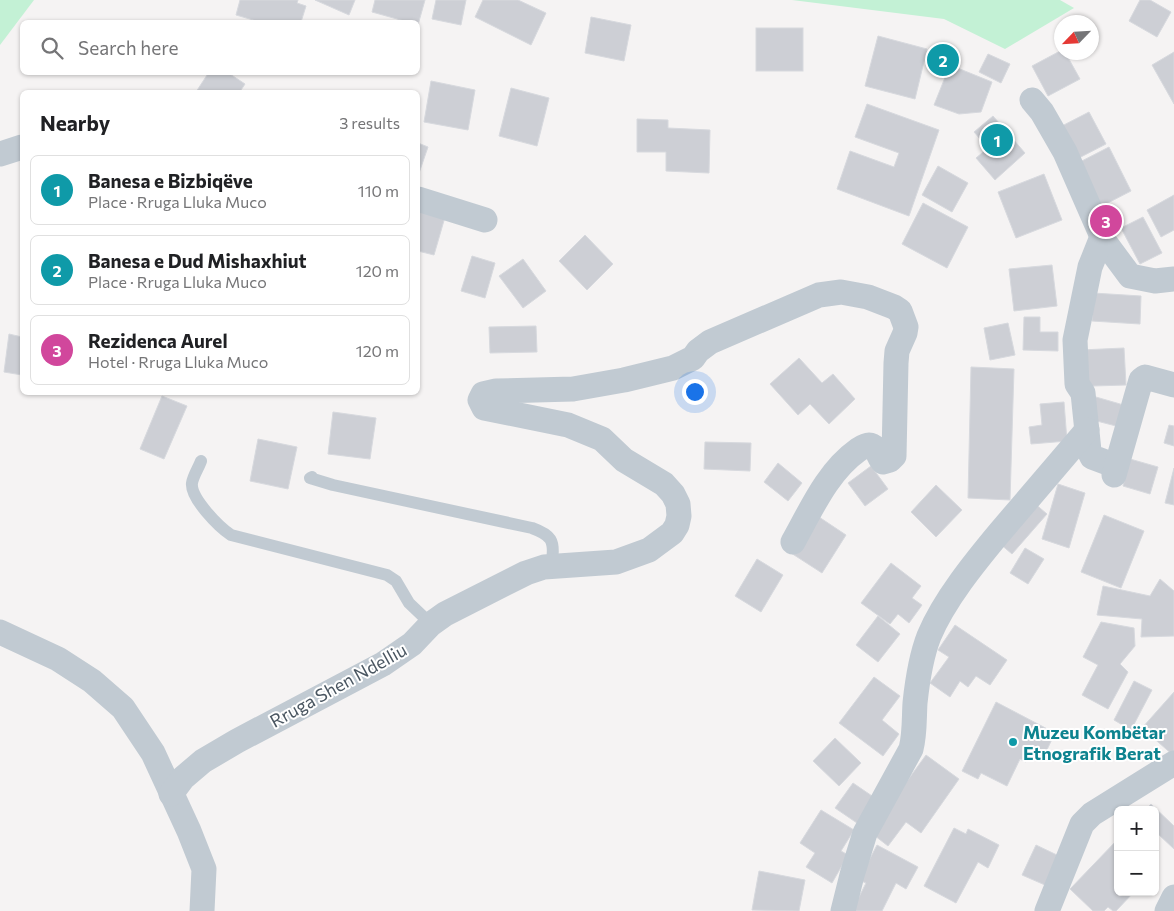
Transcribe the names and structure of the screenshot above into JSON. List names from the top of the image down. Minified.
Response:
{"streets":{"street":["Rruga Shen Ndelliu"]},"places":["Muzeu Kombëtar Etnografik Berat"],"north":"bottom left","page":{"search":"Search here","pins":["2","1","3"],"heading":["Nearby","3 results"],"list":[{"mark":"1","name":"Banesa e Bizbiqëve","note":"Place · Rruga Lluka Muco","value":"110 m"},{"mark":"2","name":"Banesa e Dud Mishaxhiut","note":"Place · Rruga Lluka Muco","value":"120 m"},{"mark":"3","name":"Rezidenca Aurel","note":"Hotel · Rruga Lluka Muco","value":"120 m"}],"map_buttons":["+","−"]}}
